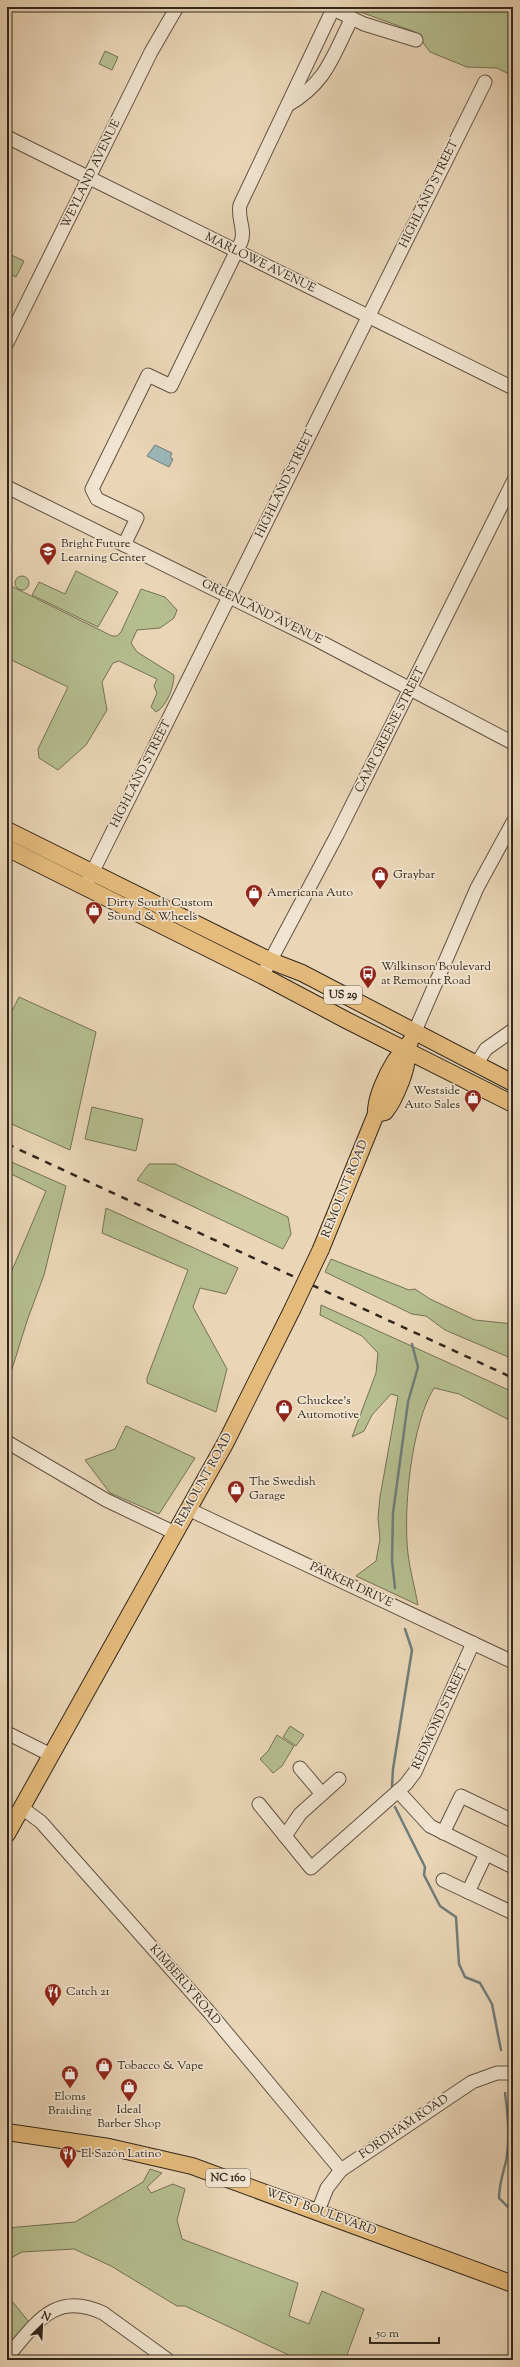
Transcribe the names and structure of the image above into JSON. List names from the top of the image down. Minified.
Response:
{"streets":{"main road":["US 29","REMOUNT ROAD","NC 160","WEST BOULEVARD"],"street":["WEYLAND AVENUE","HIGHLAND STREET","MARLOWE AVENUE","GREENLAND AVENUE","CAMP GREENE STREET","PARKER DRIVE","REDMOND STREET","KIMBERLY ROAD","FORDHAM ROAD"]},"crossings":[["WEYLAND AVENUE","MARLOWE AVENUE"],["HIGHLAND STREET","MARLOWE AVENUE"],["HIGHLAND STREET","GREENLAND AVENUE"],["HIGHLAND STREET","US 29"],["GREENLAND AVENUE","CAMP GREENE STREET"],["CAMP GREENE STREET","US 29"],["US 29","REMOUNT ROAD"],["REMOUNT ROAD","PARKER DRIVE"],["REMOUNT ROAD","KIMBERLY ROAD"],["PARKER DRIVE","REDMOND STREET"],["KIMBERLY ROAD","FORDHAM ROAD"],["FORDHAM ROAD","WEST BOULEVARD"]],"places":{"school or university":["Bright Future Learning Center"],"shop":["Graybar","Americana Auto","Dirty South Custom Sound & Wheels","Westside Auto Sales","Chuckee's Automotive","The Swedish Garage","Tobacco & Vape","Eloms Braiding","Ideal Barber Shop"],"bus stop":["Wilkinson Boulevard at Remount Road"],"restaurant":["Catch 21","El Sazón Latino"]},"scale_bar":"50 m","north":"top right"}
